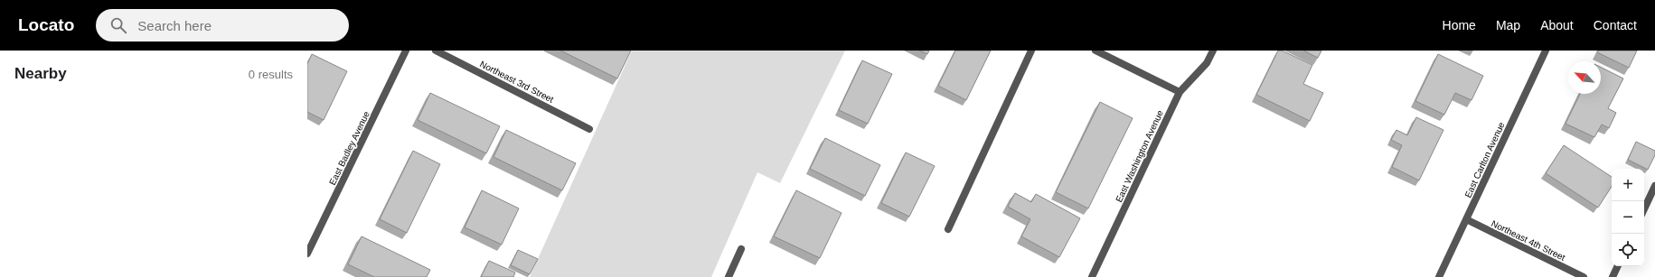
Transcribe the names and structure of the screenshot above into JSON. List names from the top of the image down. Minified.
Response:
{"streets":{"street":["Northeast 3rd Street","East Badley Avenue","East Washington Avenue","East Carlton Avenue","Northeast 4th Street"]},"crossings":[["East Carlton Avenue","Northeast 4th Street"]],"north":"top left","page":{"header":"Locato","search":"Search here","nav":["Home","Map","About","Contact"],"heading":["Nearby","0 results"],"map_buttons":["+","−"]}}
